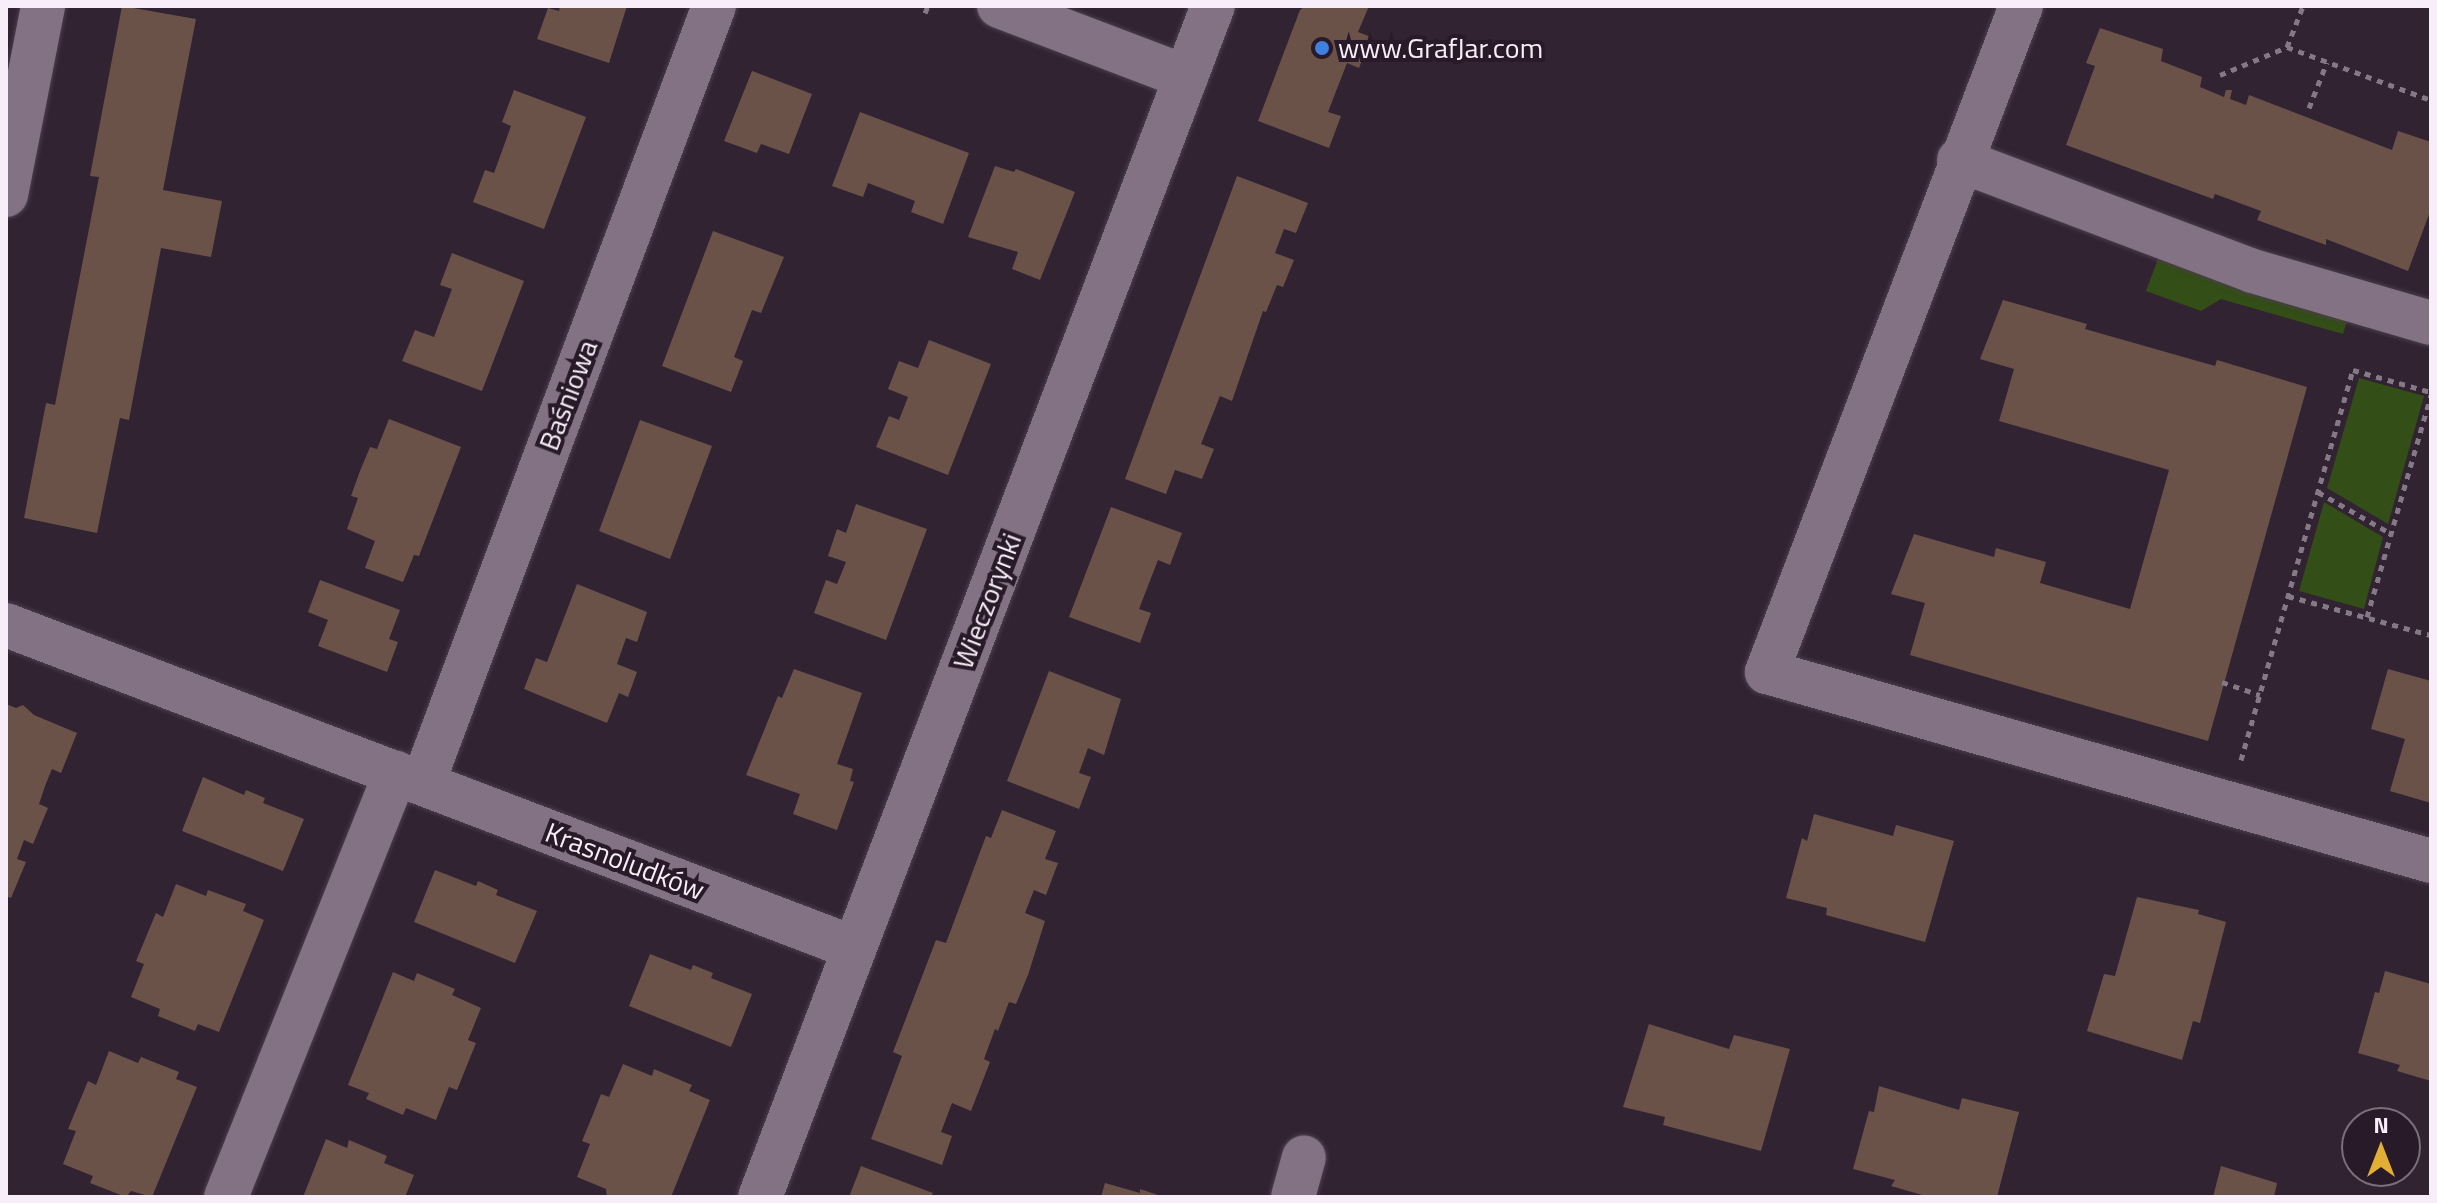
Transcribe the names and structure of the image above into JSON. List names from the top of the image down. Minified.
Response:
{"streets":{"street":["Baśniowa","Wieczorynki","Krasnoludków"]},"crossings":[["Baśniowa","Krasnoludków"],["Wieczorynki","Krasnoludków"]],"places":["www.GrafJar.com"],"north":"top"}
